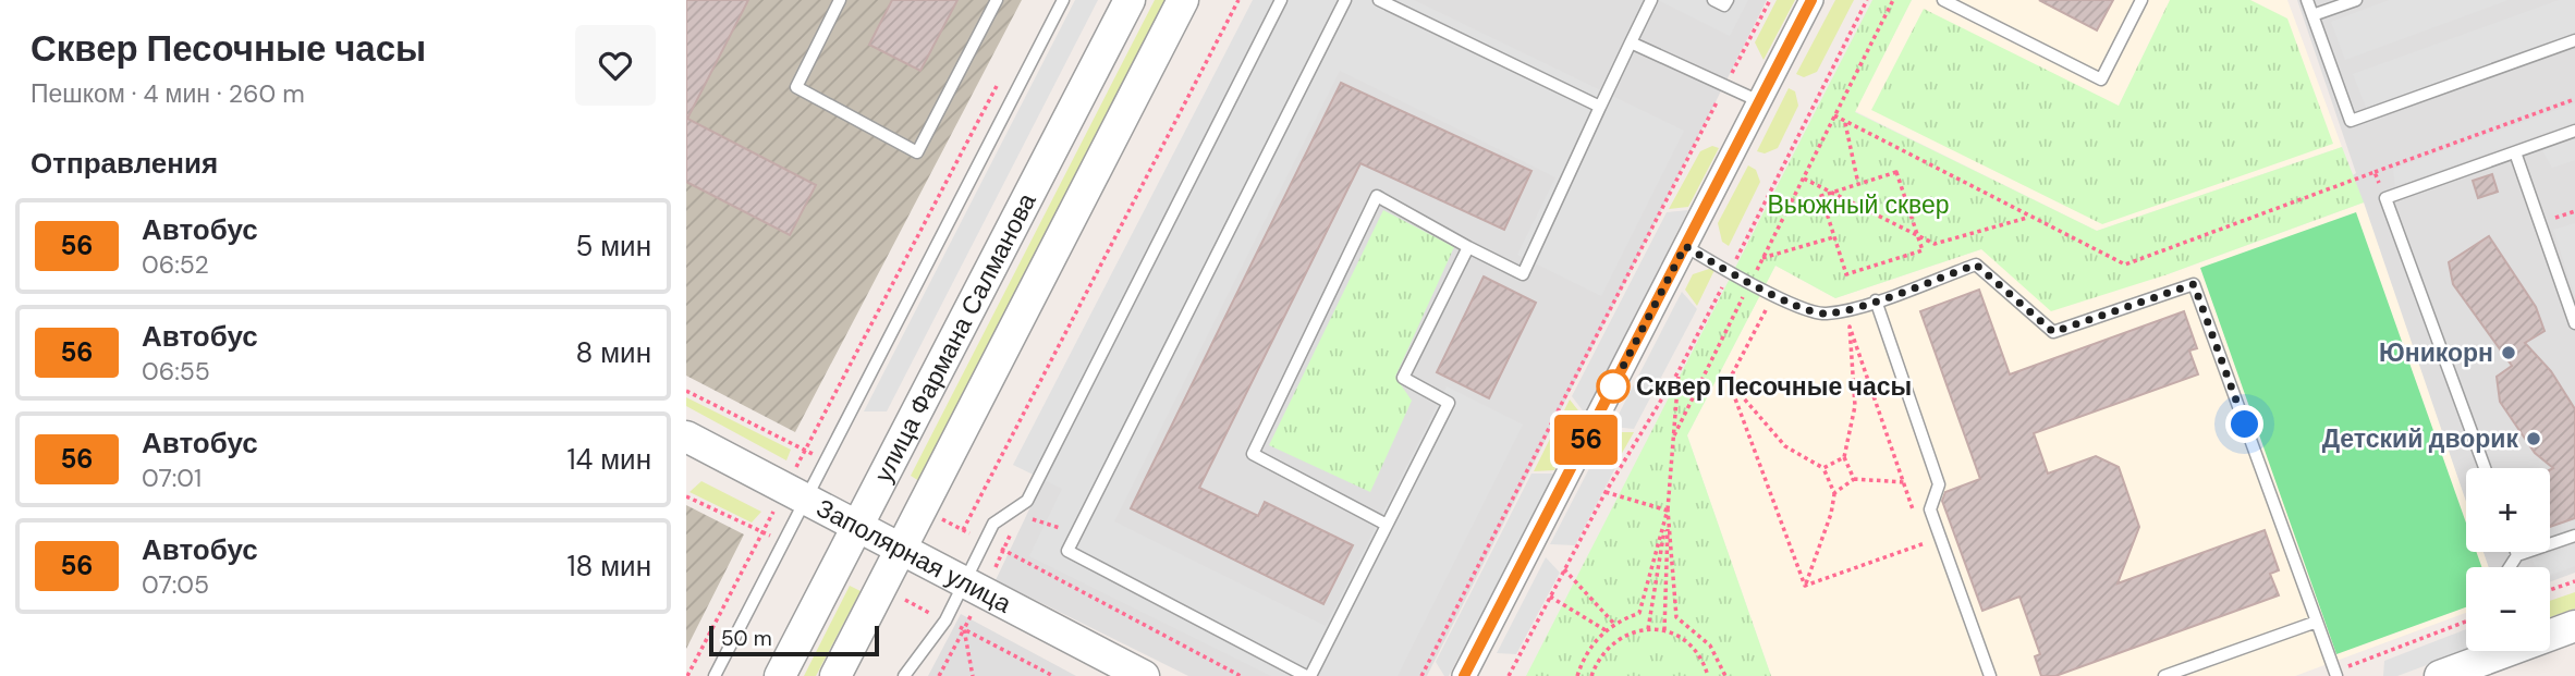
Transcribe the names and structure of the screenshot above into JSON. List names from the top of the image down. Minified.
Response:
{"streets":{"street":["улица Фармана Салманова","Заполярная улица"]},"crossings":[["улица Фармана Салманова","Заполярная улица"]],"parks":["Вьюжный сквер"],"places":["Юникорн","Сквер Песочные часы","Детский дворик"],"lines":["bus line 56"],"scale_bar":"50 m","page":{"heading":[["Сквер Песочные часы","Пешком · 4 мин · 260 m"],"Отправления"],"on_map":"56","list":[{"mark":"56","name":"Автобус","note":"06:52","value":"5 мин"},{"mark":"56","name":"Автобус","note":"06:55","value":"8 мин"},{"mark":"56","name":"Автобус","note":"07:01","value":"14 мин"},{"mark":"56","name":"Автобус","note":"07:05","value":"18 мин"}],"map_buttons":["+","−"],"scale":"50 m"}}
